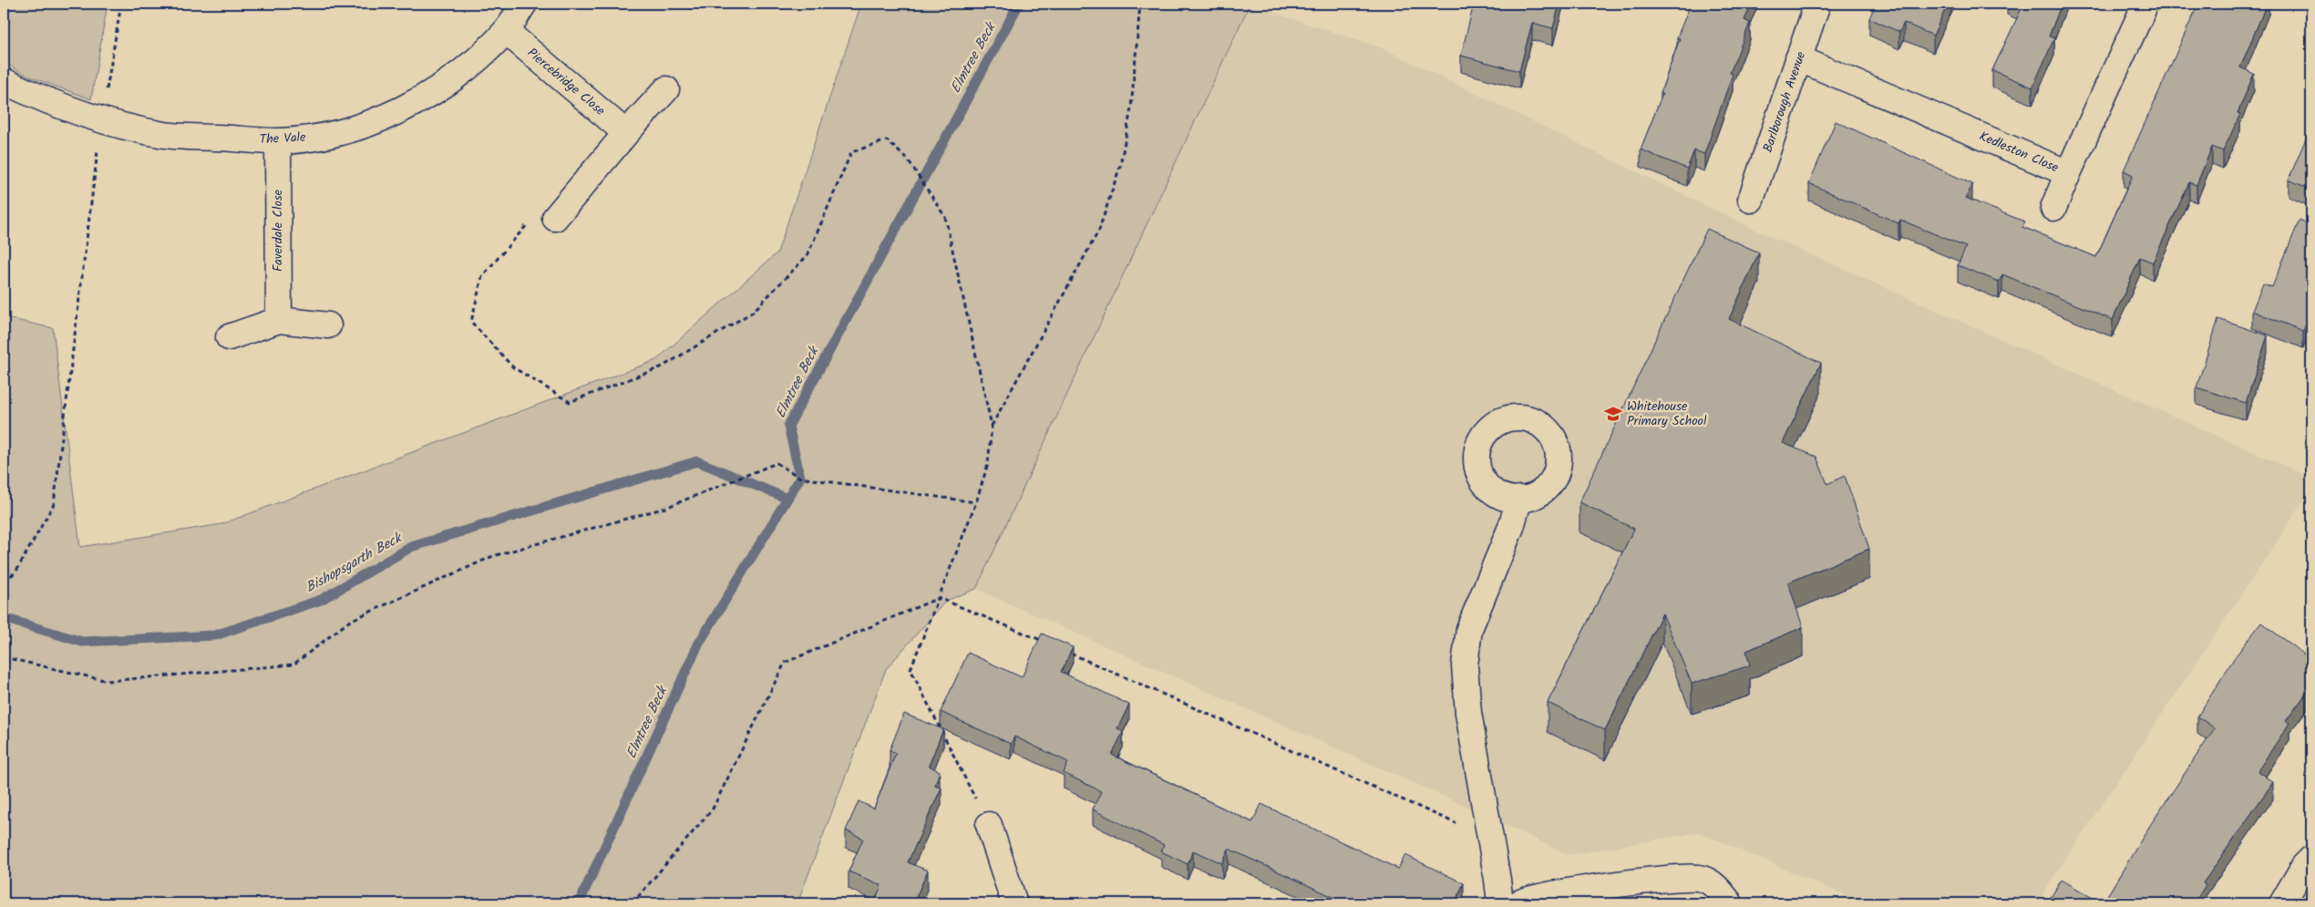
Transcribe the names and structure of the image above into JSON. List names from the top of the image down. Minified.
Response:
{"streets":{"street":["Piercebridge Close","Barlborough Avenue","The Vale","Kedleston Close","Faverdale Close"]},"crossings":[["Piercebridge Close","The Vale"],["Barlborough Avenue","Kedleston Close"],["The Vale","Faverdale Close"]],"water":["Elmtree Beck","Bishopsgarth Beck"],"places":{"school or university":["Whitehouse Primary School"]}}
